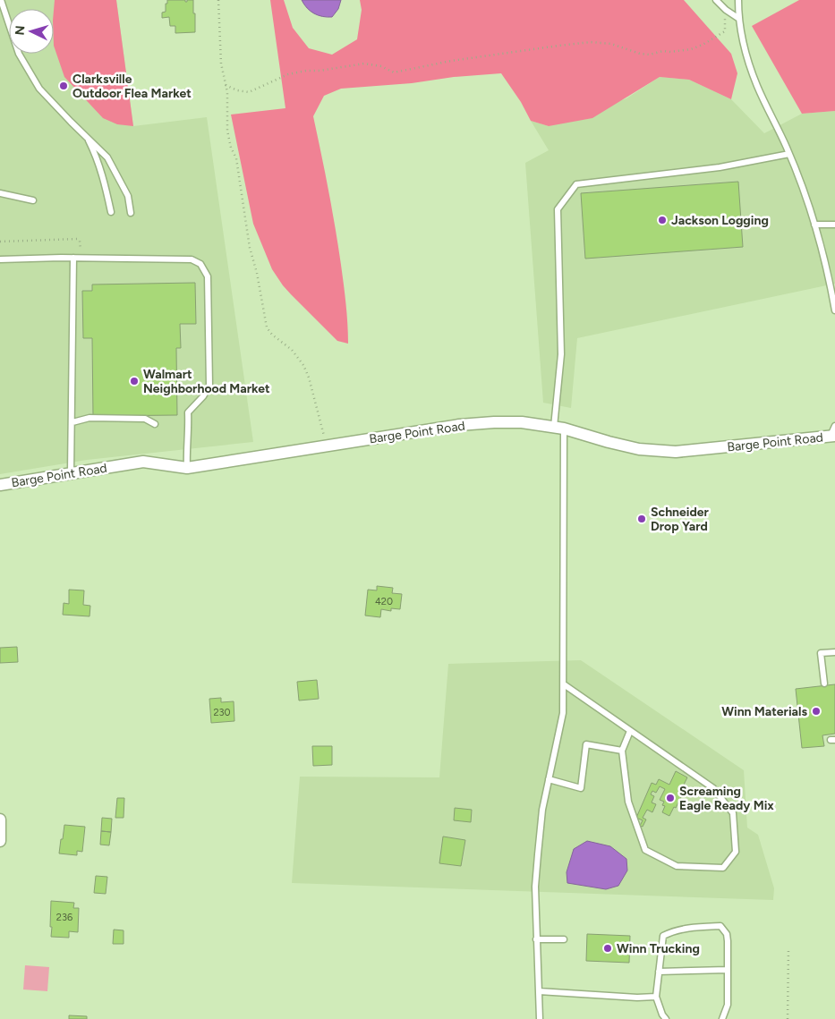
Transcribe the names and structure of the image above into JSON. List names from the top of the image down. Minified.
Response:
{"streets":{"street":["Barge Point Road"]},"places":["Clarksville Outdoor Flea Market","Jackson Logging","Walmart Neighborhood Market","Schneider Drop Yard","Winn Materials","Screaming Eagle Ready Mix","Winn Trucking"],"house_numbers":["420","230","236"],"north":"left"}
